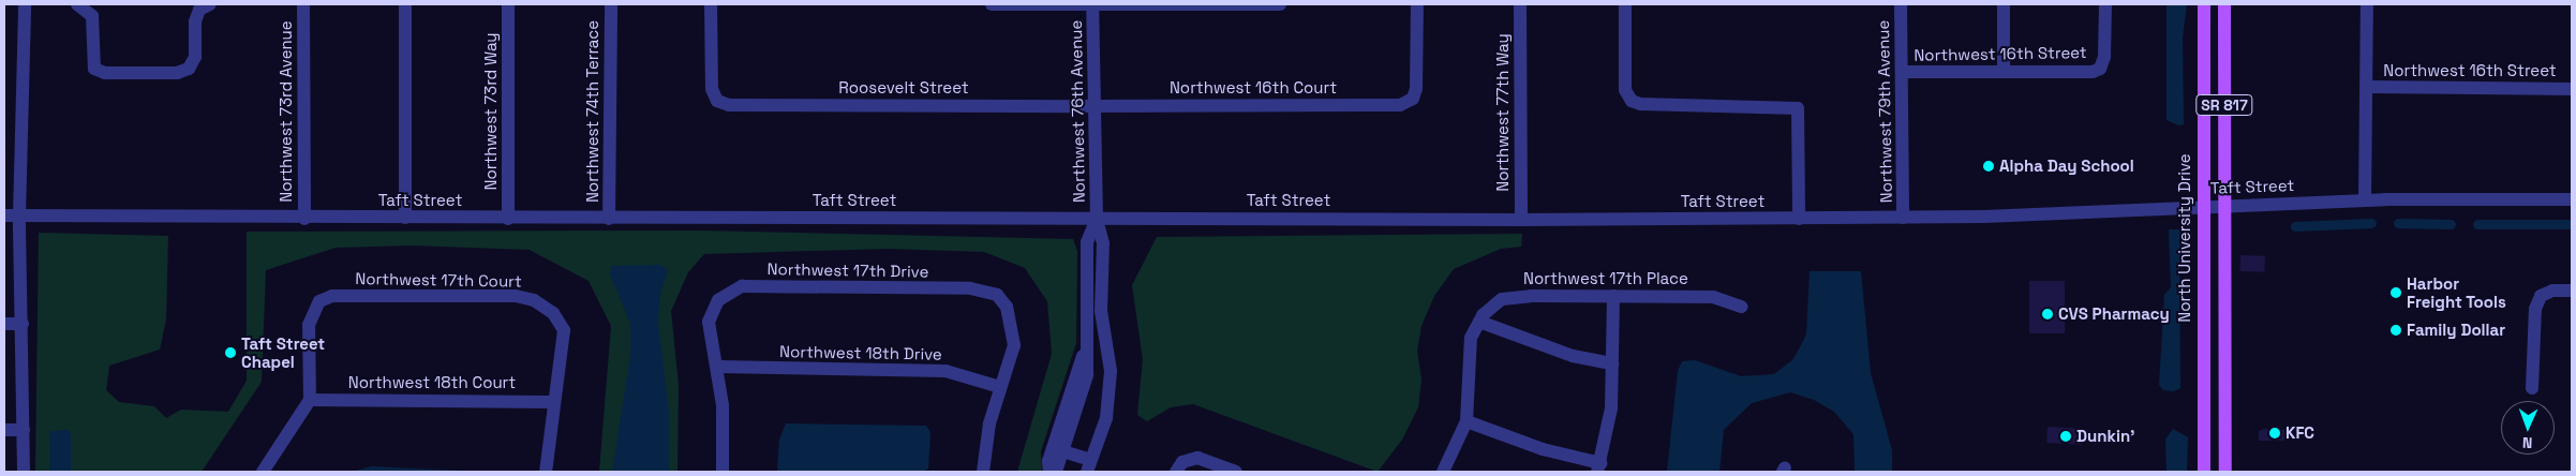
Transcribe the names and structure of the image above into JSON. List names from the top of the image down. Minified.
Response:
{"streets":{"main road":["SR 817","North University Drive"],"street":["Northwest 16th Street","Roosevelt Street","Northwest 16th Court","Northwest 73rd Avenue","Northwest 73rd Way","Northwest 74th Terrace","Northwest 76th Avenue","Northwest 79th Avenue","Northwest 77th Way","Taft Street","Northwest 17th Drive","Northwest 17th Place","Northwest 17th Court","Northwest 18th Drive","Northwest 18th Court"]},"crossings":[["Northwest 16th Street","Northwest 79th Avenue"],["Roosevelt Street","Northwest 16th Court"],["Roosevelt Street","Northwest 76th Avenue"],["Northwest 16th Court","Northwest 76th Avenue"],["SR 817","Taft Street"],["Northwest 73rd Avenue","Taft Street"],["Northwest 73rd Way","Taft Street"],["Northwest 74th Terrace","Taft Street"],["Northwest 76th Avenue","Taft Street"],["Northwest 79th Avenue","Taft Street"],["Northwest 77th Way","Taft Street"],["Taft Street","North University Drive"],["Northwest 17th Drive","Northwest 18th Drive"],["Northwest 17th Court","Northwest 18th Court"]],"places":["Alpha Day School","Harbor Freight Tools","CVS Pharmacy","Family Dollar","Taft Street Chapel","KFC","Dunkin'"],"north":"bottom"}
